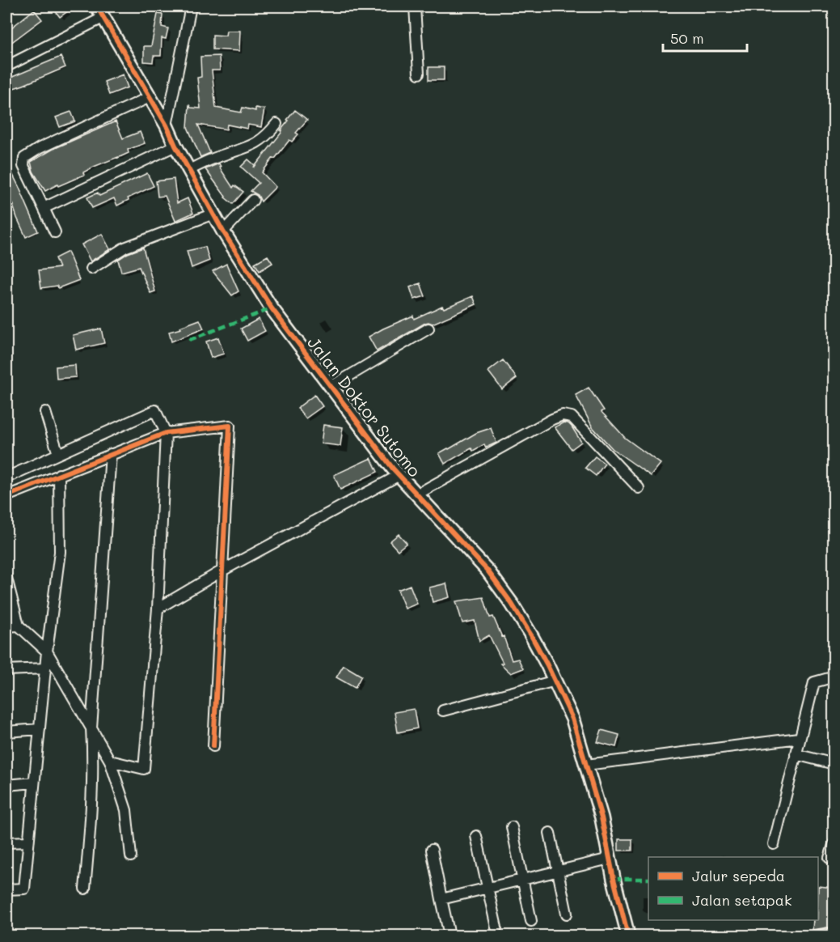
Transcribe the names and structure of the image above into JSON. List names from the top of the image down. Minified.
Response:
{"streets":{"street":["Jalan Doktor Sutomo"]},"legend":["Jalur sepeda","Jalan setapak"],"scale_bar":"50 m"}
